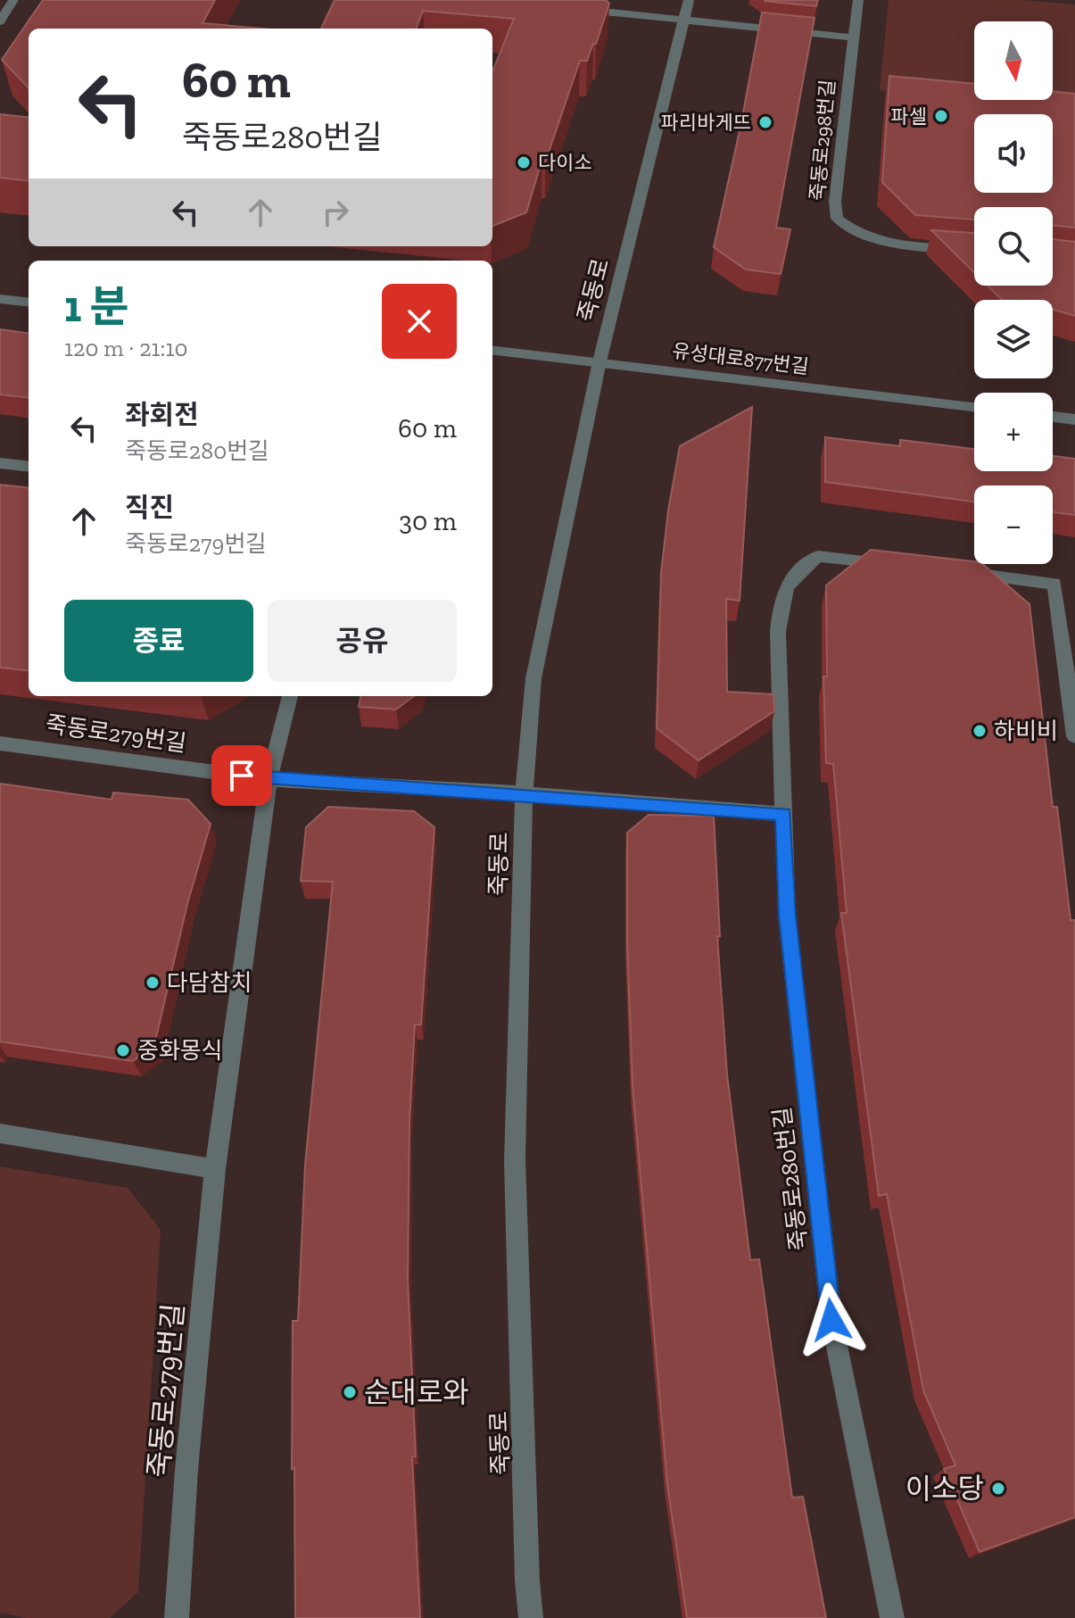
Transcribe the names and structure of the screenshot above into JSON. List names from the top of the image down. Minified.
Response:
{"streets":{"street":["죽동로298번길","죽동로","유성대로877번길","죽동로279번길","죽동로280번길"]},"crossings":[["죽동로","유성대로877번길"],["죽동로","죽동로279번길"]],"places":["파셀","파리바게뜨","다이소","하비비","다담참치","중화몽식","순대로와","이소당"],"north":"bottom","page":{"map_buttons":["+","−"],"turn":["60 m","죽동로280번길"],"heading":["1 분","120 m · 21:10"],"list":[{"name":"좌회전","note":"죽동로280번길","value":"60 m"},{"name":"직진","note":"죽동로279번길","value":"30 m"}],"buttons":["종료","공유"]}}
